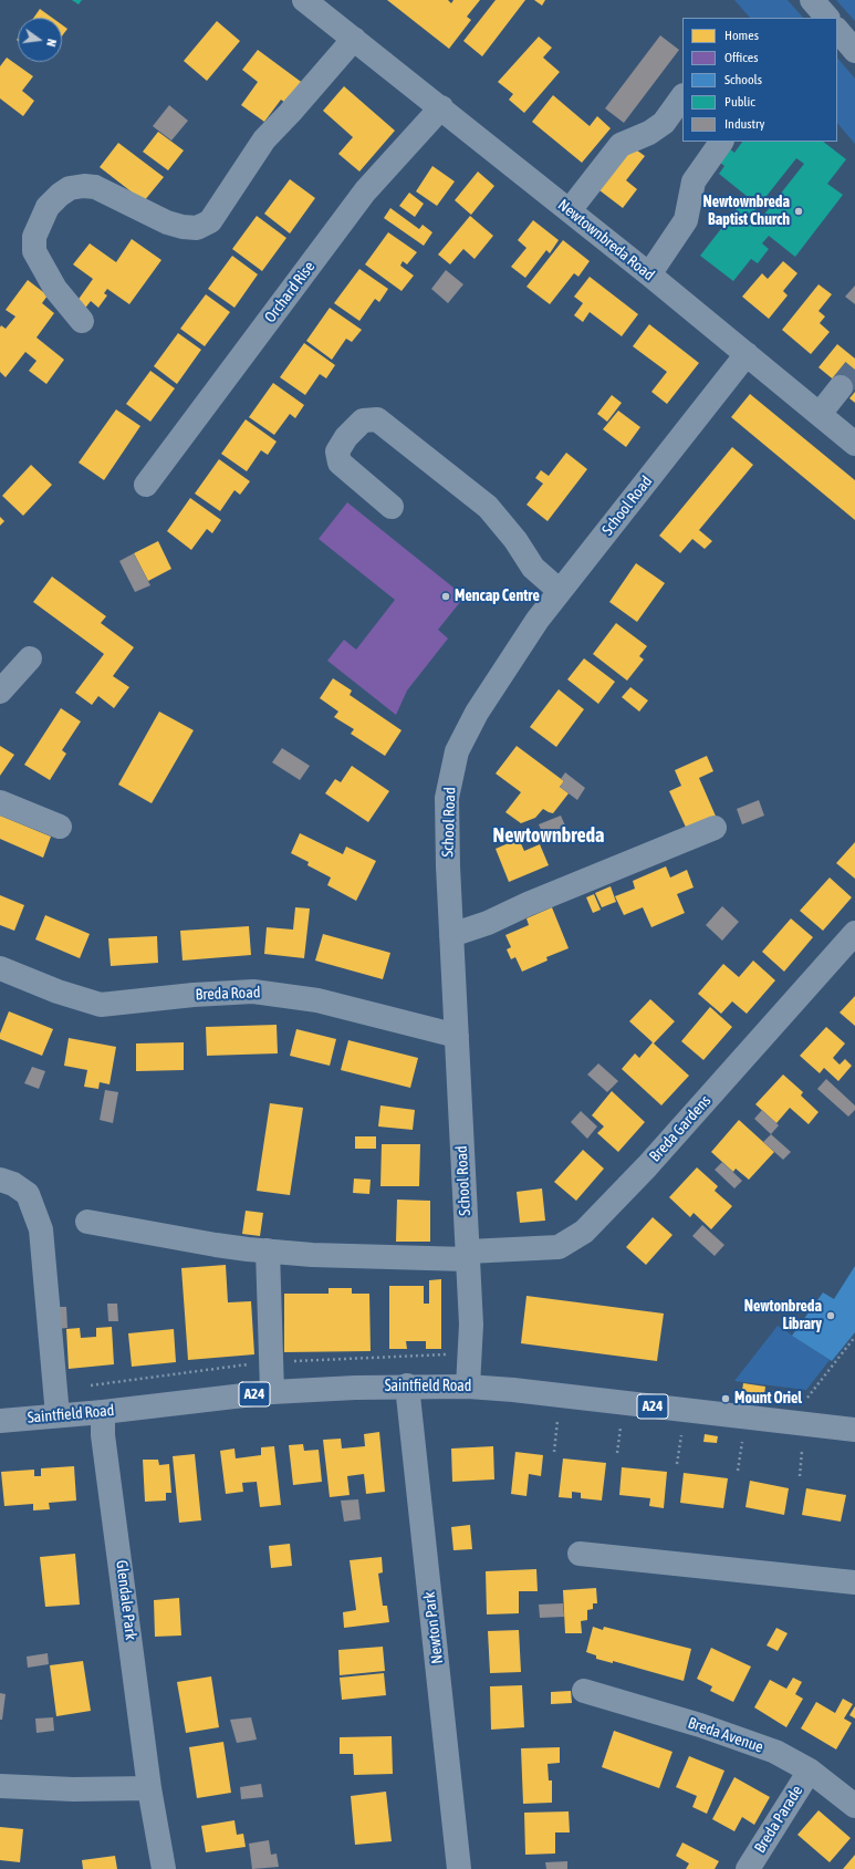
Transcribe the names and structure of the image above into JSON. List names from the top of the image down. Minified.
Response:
{"streets":{"highway":["Saintfield Road","A24"],"street":["Newtownbreda Road","Orchard Rise","School Road","Breda Road","Breda Gardens","Glendale Park","Newton Park","Breda Avenue","Breda Parade"]},"crossings":[["Newtownbreda Road","Orchard Rise"],["Newtownbreda Road","School Road"],["School Road","Breda Road"],["School Road","Breda Gardens"],["School Road","Saintfield Road"],["Saintfield Road","Glendale Park"],["Saintfield Road","Newton Park"],["Breda Avenue","Breda Parade"]],"districts":["Newtownbreda"],"places":["Newtownbreda Baptist Church","Mencap Centre","Newtonbreda Library","Mount Oriel"],"legend":["Homes","Offices","Schools","Public","Industry"],"north":"right"}
